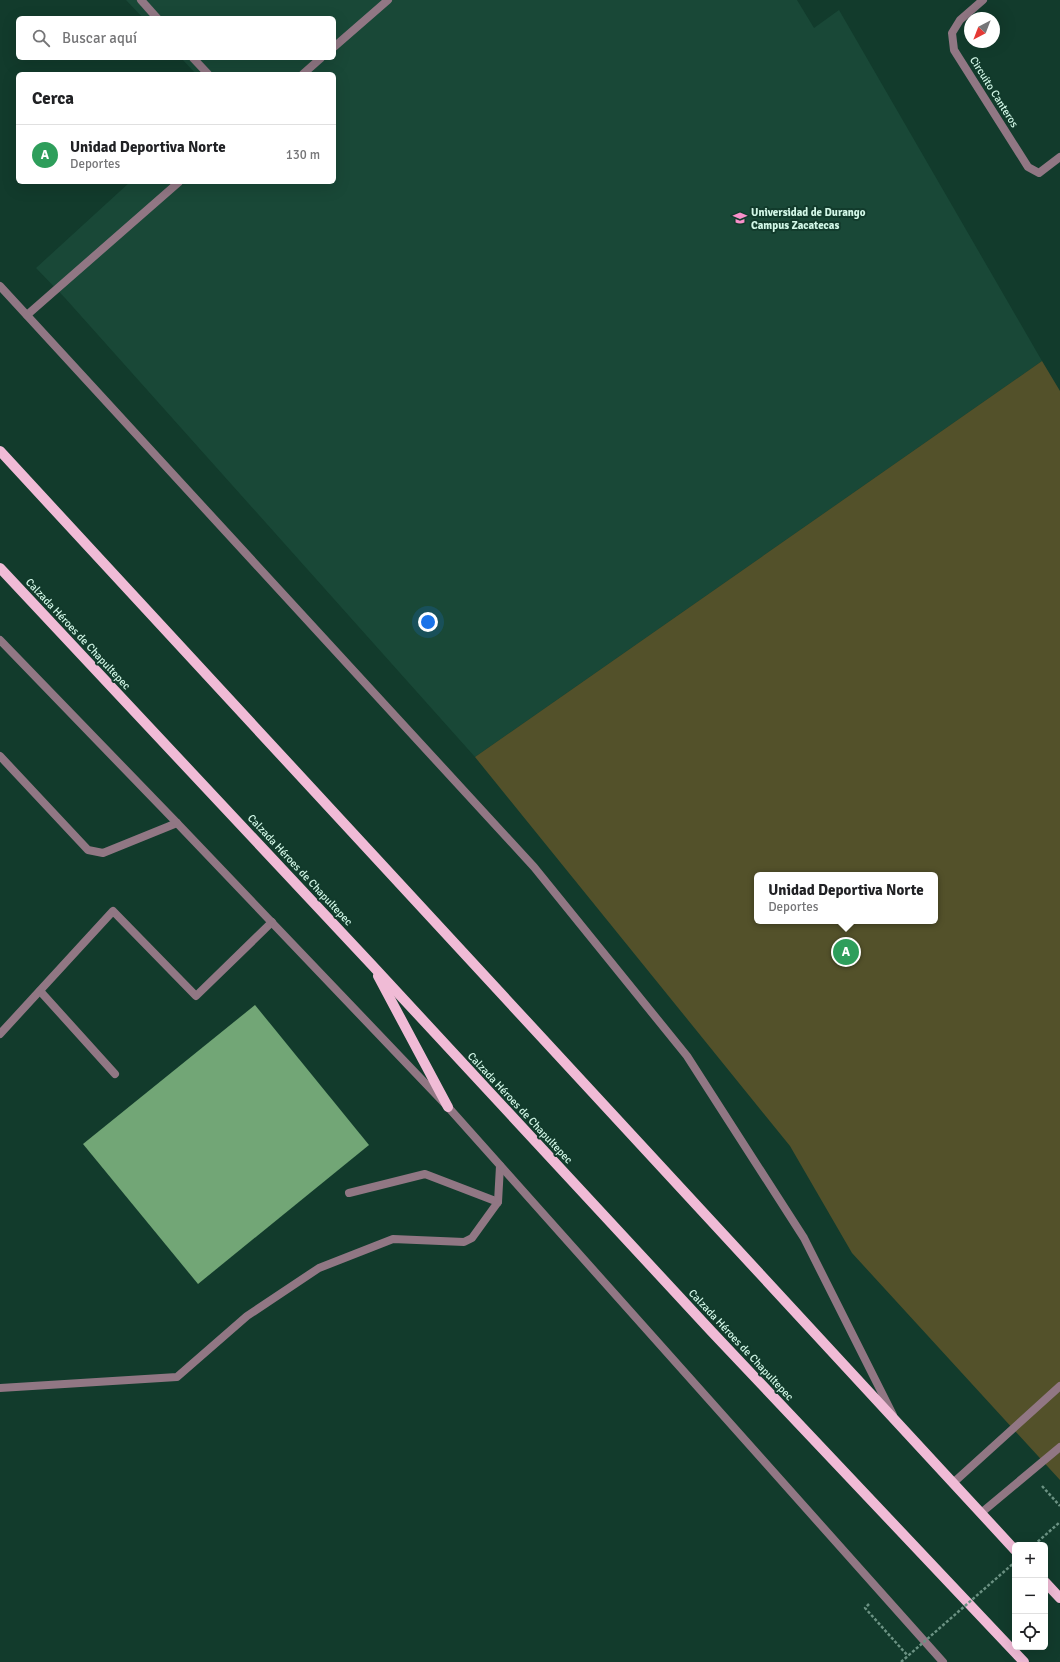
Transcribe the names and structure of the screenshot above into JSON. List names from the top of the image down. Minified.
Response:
{"streets":{"main road":["Calzada Héroes de Chapultepec"],"street":["Circuito Canteros"]},"places":{"school or university":["Universidad de Durango Campus Zacatecas"]},"north":"bottom left","page":{"search":"Buscar aquí","heading":"Cerca","list":[{"mark":"A","name":"Unidad Deportiva Norte","note":"Deportes","value":"130 m"}],"popup":["Unidad Deportiva Norte","Deportes"],"pins":"A","map_buttons":["+","−"]}}
